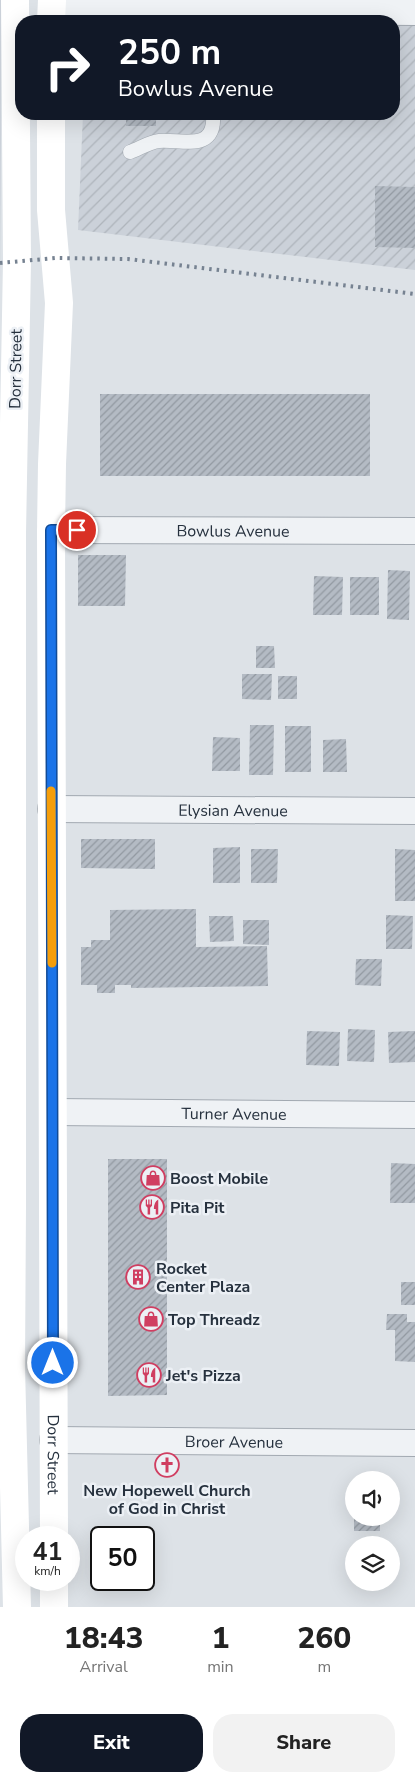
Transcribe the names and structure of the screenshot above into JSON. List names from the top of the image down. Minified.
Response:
{"streets":{"main road":["Dorr Street"],"street":["Bowlus Avenue","Elysian Avenue","Turner Avenue","Broer Avenue"]},"crossings":[["Dorr Street","Bowlus Avenue"],["Dorr Street","Elysian Avenue"],["Dorr Street","Turner Avenue"],["Dorr Street","Broer Avenue"]],"places":{"shop":["Boost Mobile","Top Threadz"],"restaurant":["Pita Pit","Jet's Pizza"],"building":["Rocket Center Plaza"],"church":["New Hopewell Church of God in Christ"]},"page":{"turn":["250 m","Bowlus Avenue"],"speed":"41 km/h","limit":"50","eta":["18:43","Arrival","1","min","260","m"],"buttons":["Exit","Share"]}}
